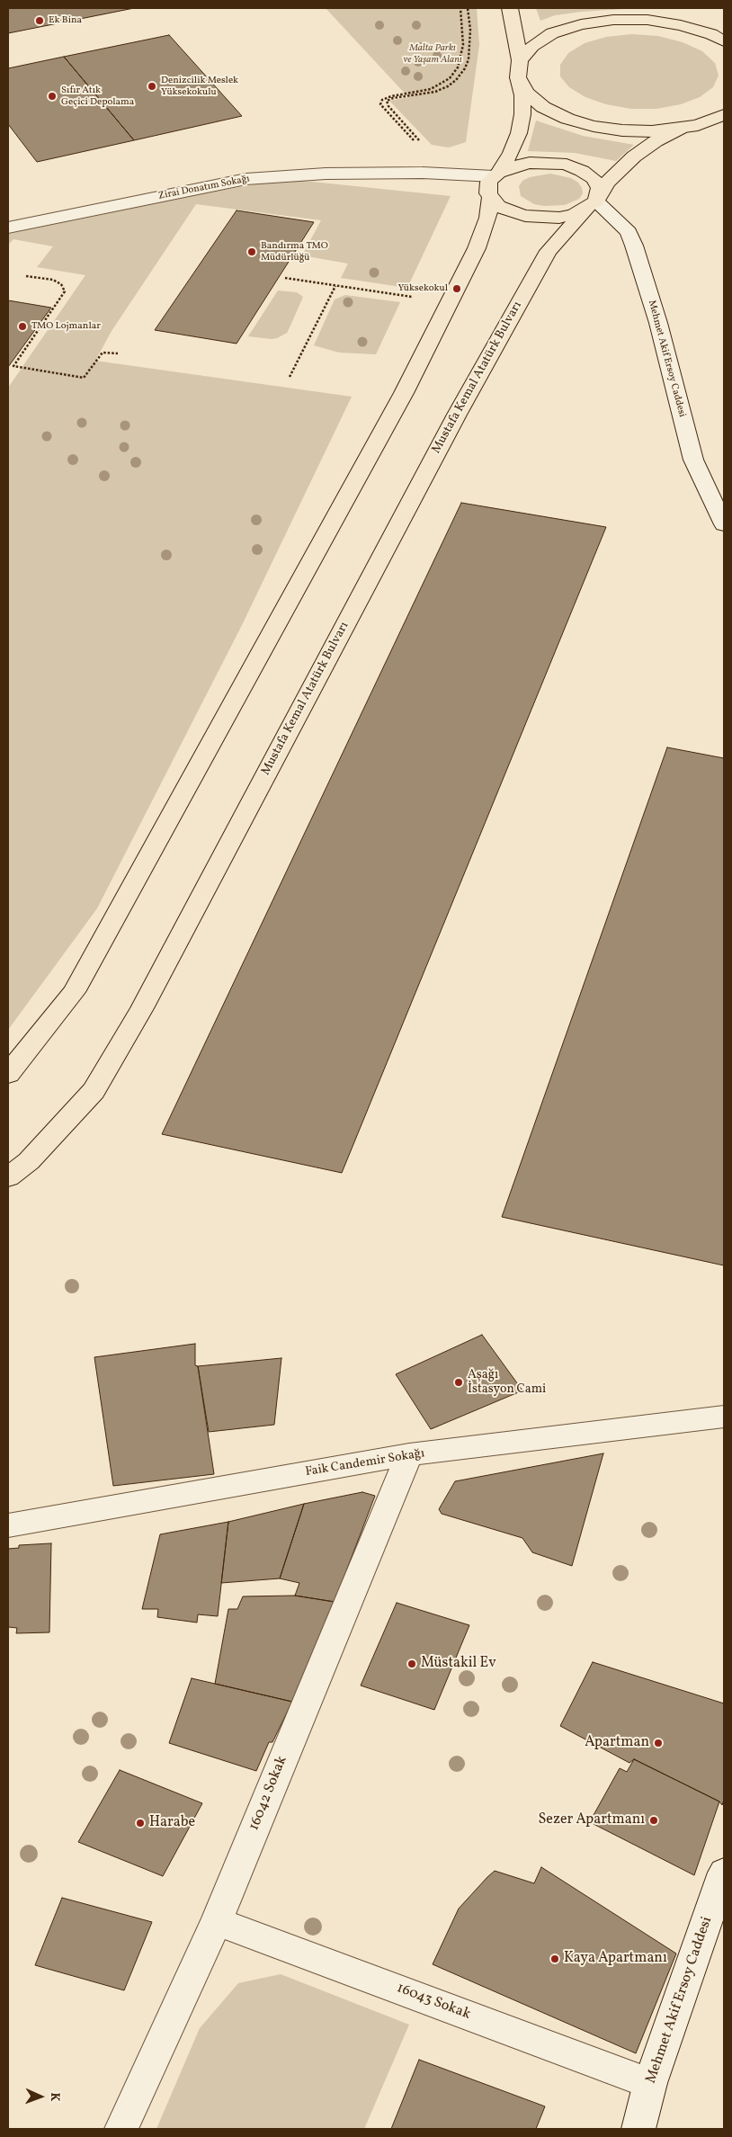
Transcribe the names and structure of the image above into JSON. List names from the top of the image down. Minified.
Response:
{"streets":{"main road":["Mustafa Kemal Atatürk Bulvarı"],"street":["Zirai Donatım Sokağı","Mehmet Akif Ersoy Caddesi","Faik Candemir Sokağı","16042 Sokak","16043 Sokak"]},"crossings":[["Mehmet Akif Ersoy Caddesi","Mustafa Kemal Atatürk Bulvarı"],["Mehmet Akif Ersoy Caddesi","16043 Sokak"],["Faik Candemir Sokağı","16042 Sokak"],["16042 Sokak","16043 Sokak"]],"parks":["Malta Parkı ve Yaşam Alanı"],"places":["Ek Bina","Denizcilik Meslek Yüksekokulu","Sıfır Atık Geçici Depolama","Bandırma TMO Müdürlüğü","Yüksekokul","TMO Lojmanlar","Aşağı İstasyon Cami","Müstakil Ev","Apartman","Sezer Apartmanı","Harabe","Kaya Apartmanı"],"north":"right"}
